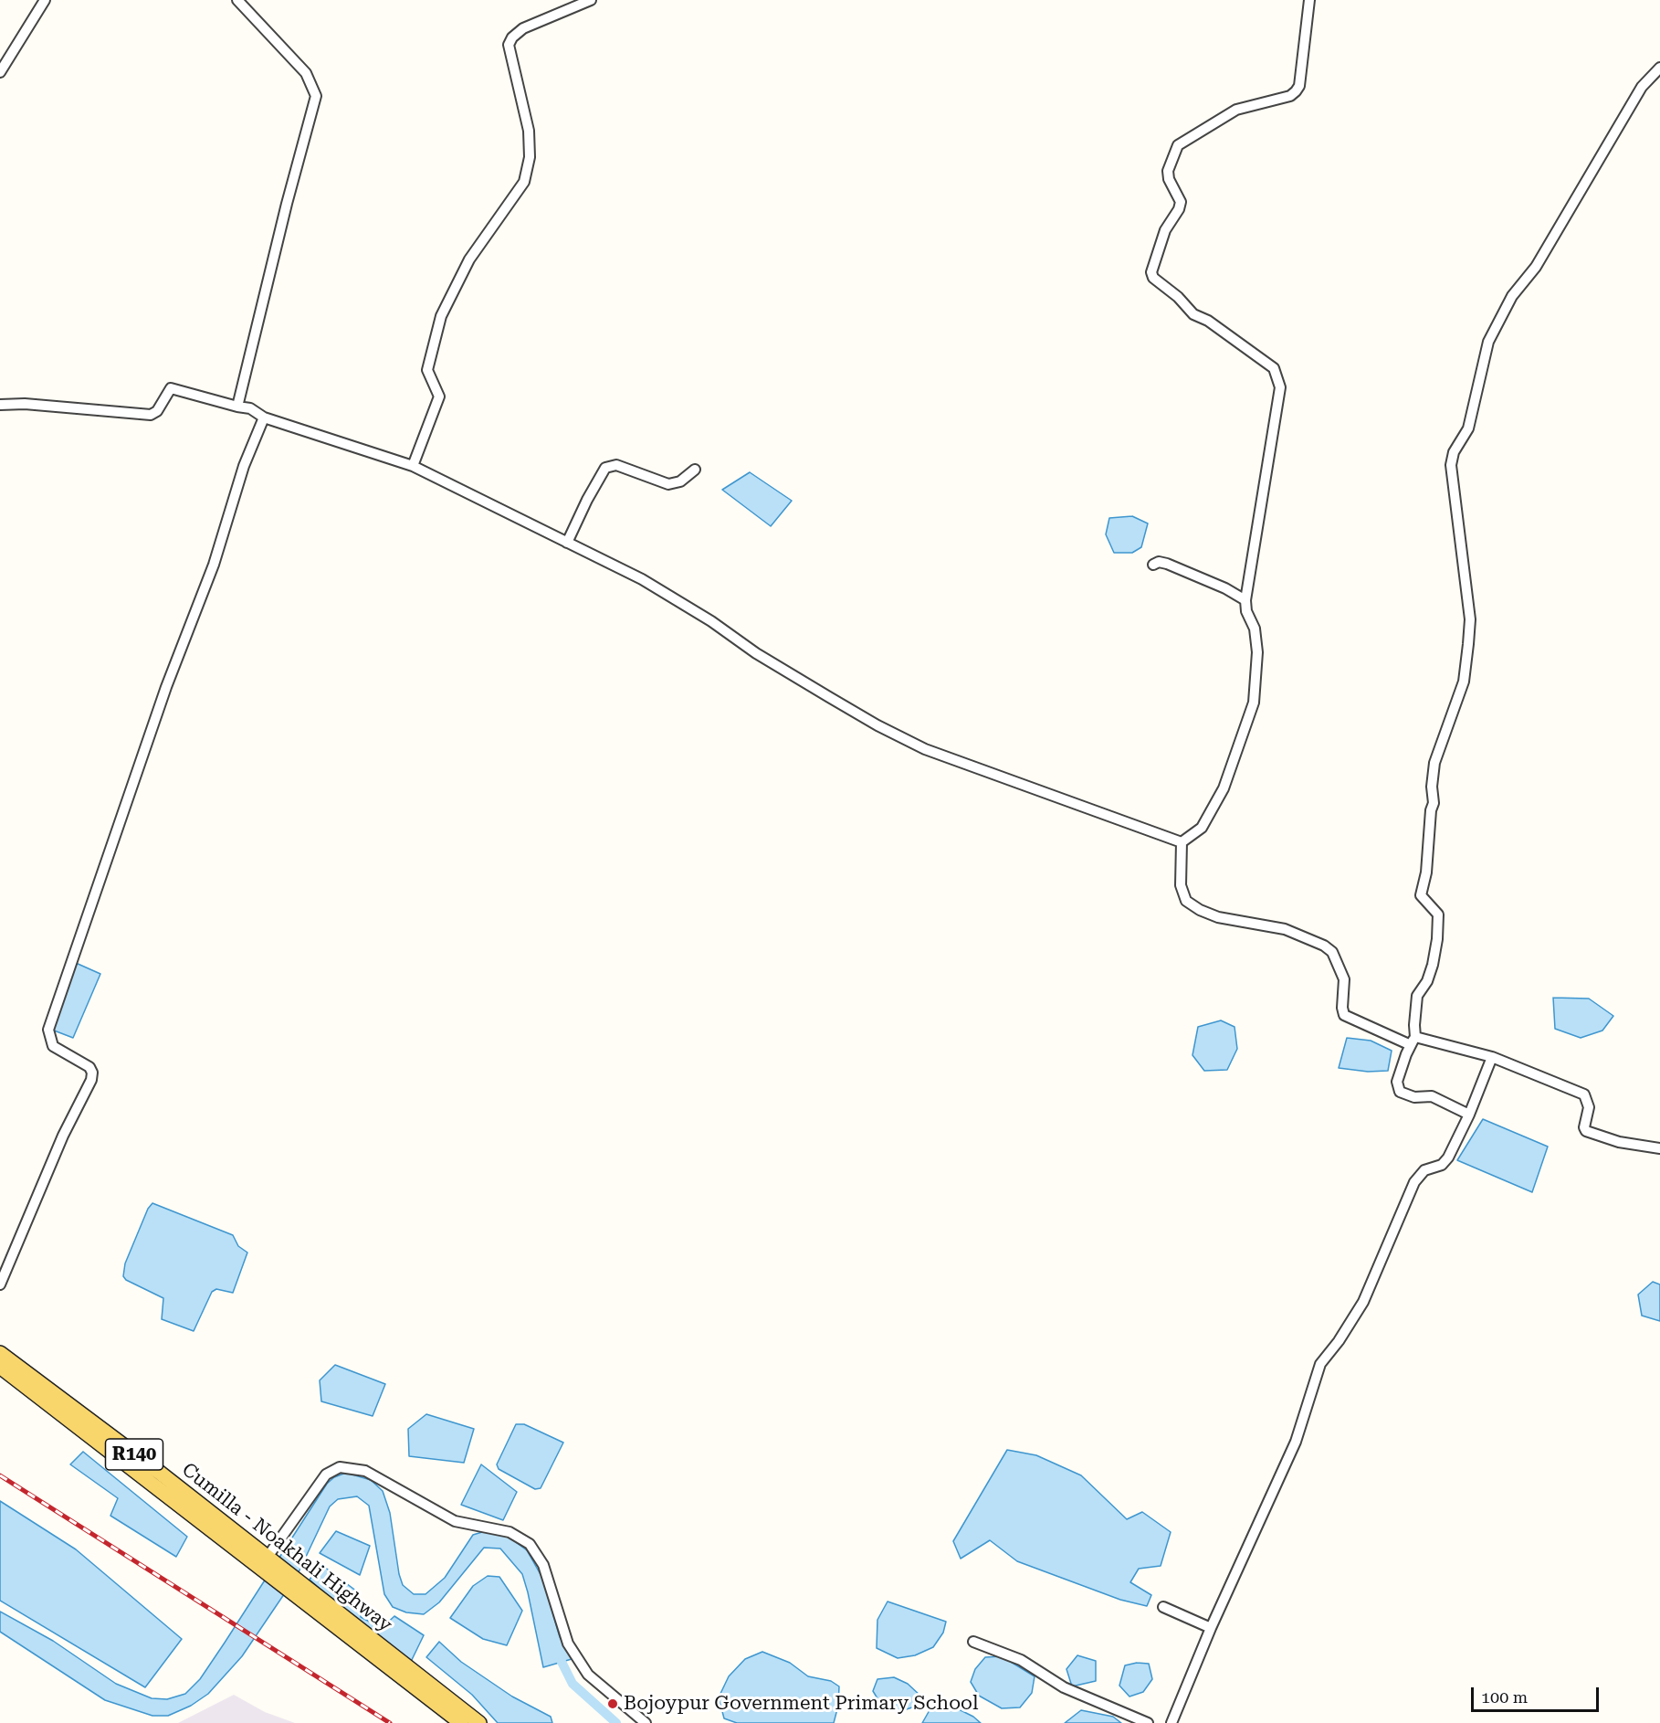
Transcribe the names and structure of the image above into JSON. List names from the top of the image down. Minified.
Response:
{"streets":{"main road":["R140","Cumilla - Noakhali Highway"]},"crossings":[["R140","Cumilla - Noakhali Highway"]],"places":["Bojoypur Government Primary School"],"scale_bar":"100 m"}
